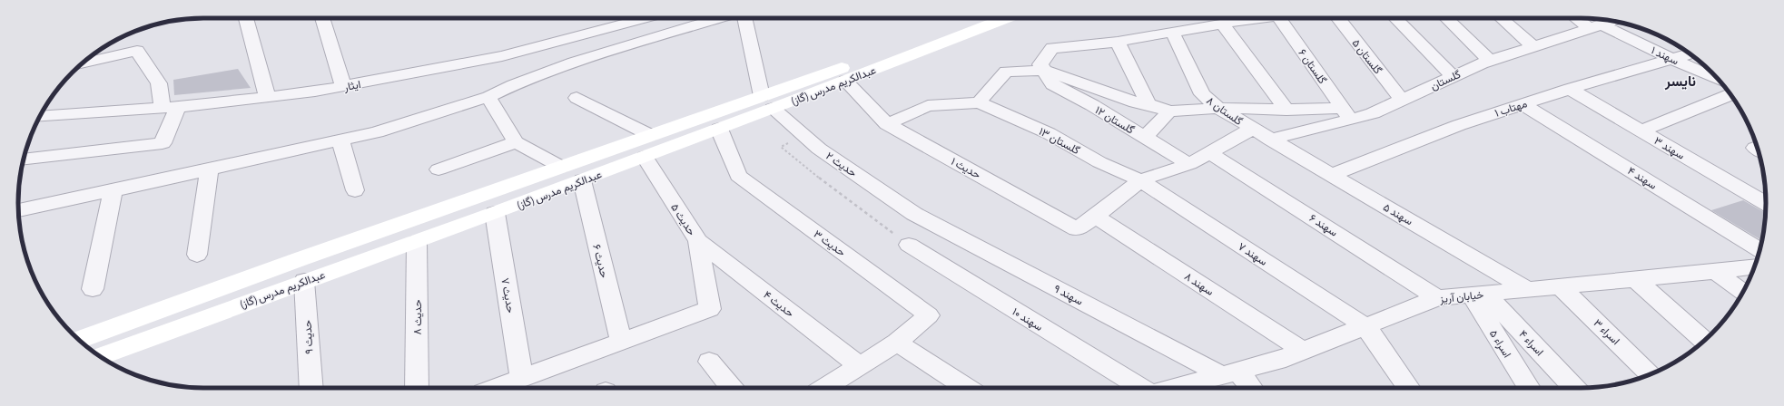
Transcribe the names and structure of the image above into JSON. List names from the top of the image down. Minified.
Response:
{"streets":{"street":["سهند ۱","گلستان ۵","گلستان ۶","گلستان","ایثار","عبدالکریم مدرس (گاز)","مهتاب ۱","گلستان ۸","گلستان ۱۲","گلستان ۱۳","سهند ۳","حدیث ۲","حدیث ۱","سهند ۴","سهند ۵","حدیث ۵","سهند ۶","حدیث ۳","سهند ۷","حدیث ۶","سهند ۸","سهند ۹","حدیث ۷","خیابان آریز","حدیث ۴","حدیث ۸","سهند ۱۰","اسراء ۳","حدیث ۹","اسراء ۴","اسراء ۵"]},"crossings":[["سهند ۱","گلستان"],["سهند ۱","مهتاب ۱"],["گلستان ۵","گلستان"],["گلستان ۶","گلستان"],["گلستان","گلستان ۸"],["گلستان","سهند ۵"],["عبدالکریم مدرس (گاز)","حدیث ۲"],["عبدالکریم مدرس (گاز)","حدیث ۱"],["عبدالکریم مدرس (گاز)","حدیث ۵"],["عبدالکریم مدرس (گاز)","حدیث ۳"],["عبدالکریم مدرس (گاز)","حدیث ۶"],["عبدالکریم مدرس (گاز)","حدیث ۷"],["عبدالکریم مدرس (گاز)","حدیث ۸"],["عبدالکریم مدرس (گاز)","حدیث ۹"],["مهتاب ۱","سهند ۳"],["مهتاب ۱","سهند ۴"],["مهتاب ۱","سهند ۵"],["گلستان ۸","سهند ۵"],["گلستان ۱۳","سهند ۷"],["حدیث ۲","سهند ۹"],["حدیث ۱","سهند ۸"],["سهند ۵","خیابان آریز"],["حدیث ۵","حدیث ۶"],["حدیث ۵","حدیث ۴"],["سهند ۶","خیابان آریز"],["سهند ۷","خیابان آریز"],["سهند ۸","خیابان آریز"],["سهند ۹","خیابان آریز"],["خیابان آریز","اسراء ۳"],["خیابان آریز","اسراء ۴"],["خیابان آریز","اسراء ۵"],["اسراء ۴","اسراء ۵"]],"districts":["نایسر"]}
